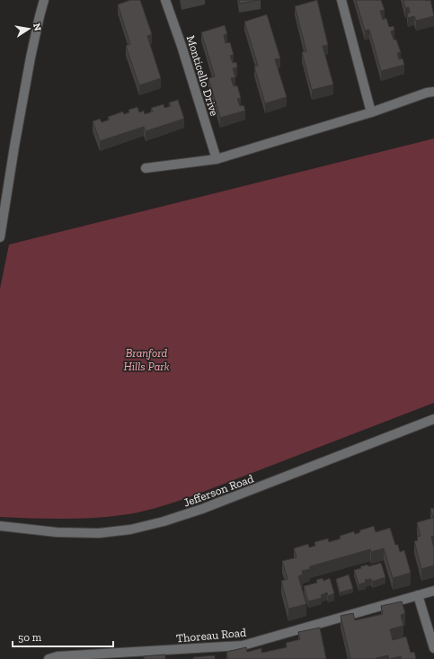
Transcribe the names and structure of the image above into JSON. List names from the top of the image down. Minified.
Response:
{"streets":{"street":["Monticello Drive","Jefferson Road","Thoreau Road"]},"parks":["Branford Hills Park"],"scale_bar":"50 m","north":"right"}
